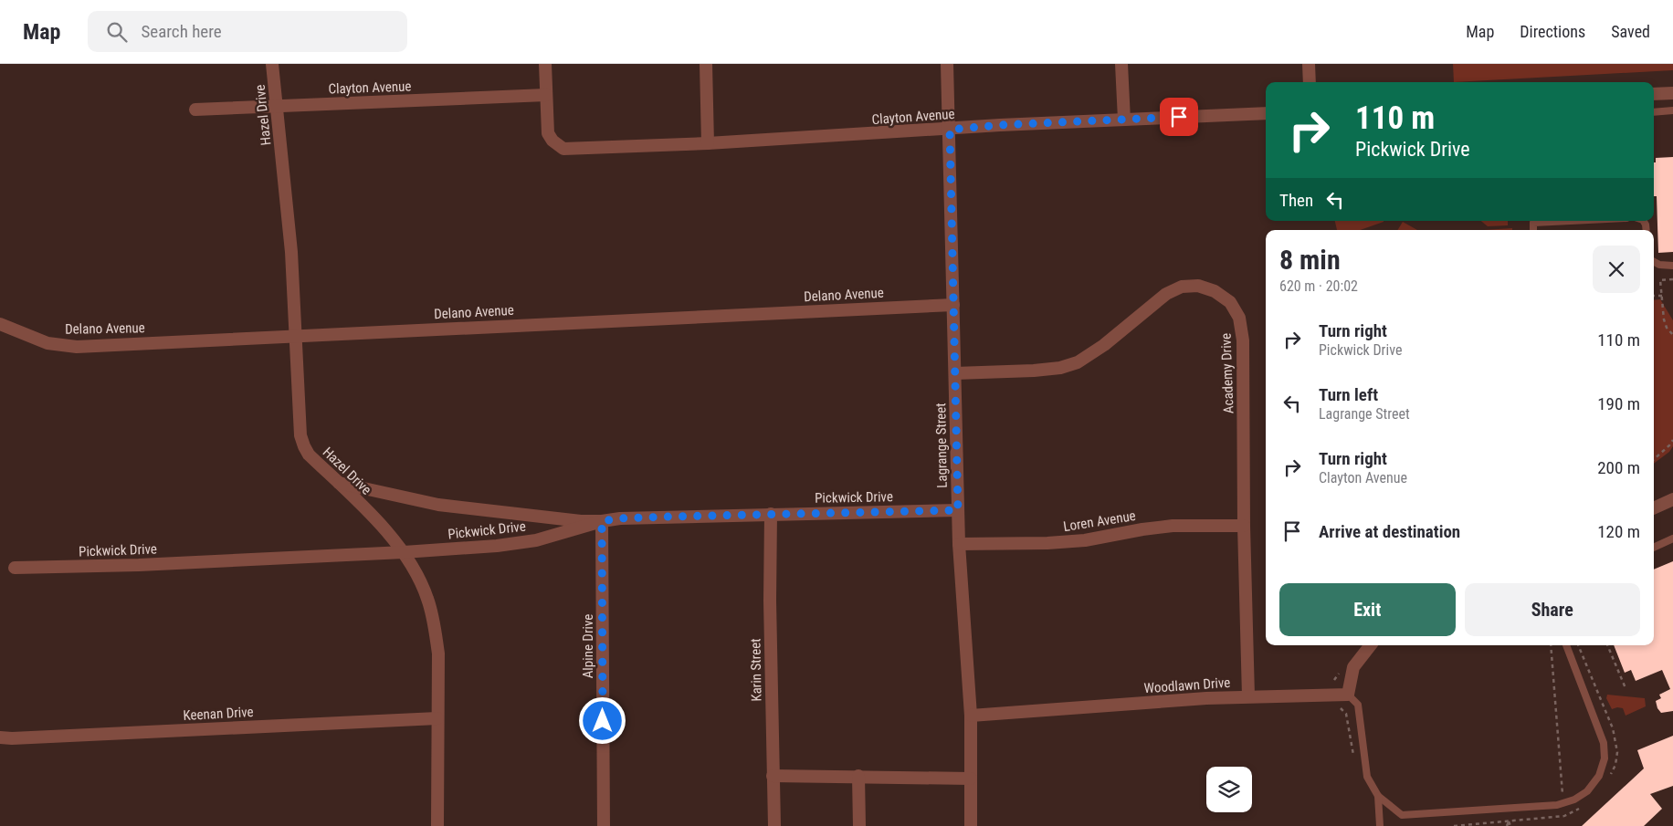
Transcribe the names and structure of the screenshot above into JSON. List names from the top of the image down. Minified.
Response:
{"streets":{"street":["Clayton Avenue","Hazel Drive","Delano Avenue","Academy Drive","Lagrange Street","Pickwick Drive","Loren Avenue","Alpine Drive","Karin Street","Woodlawn Drive","Keenan Drive"]},"crossings":[["Clayton Avenue","Hazel Drive"],["Clayton Avenue","Lagrange Street"],["Hazel Drive","Delano Avenue"],["Hazel Drive","Pickwick Drive"],["Hazel Drive","Keenan Drive"],["Delano Avenue","Lagrange Street"],["Academy Drive","Lagrange Street"],["Academy Drive","Loren Avenue"],["Academy Drive","Woodlawn Drive"],["Lagrange Street","Pickwick Drive"],["Lagrange Street","Loren Avenue"],["Lagrange Street","Woodlawn Drive"],["Pickwick Drive","Alpine Drive"],["Pickwick Drive","Karin Street"]],"page":{"header":"Map","search":"Search here","nav":["Map","Directions","Saved"],"turn":["110 m","Pickwick Drive"],"then":"Then","heading":["8 min","620 m · 20:02"],"list":[{"name":"Turn right","note":"Pickwick Drive","value":"110 m"},{"name":"Turn left","note":"Lagrange Street","value":"190 m"},{"name":"Turn right","note":"Clayton Avenue","value":"200 m"},{"name":"Arrive at destination","value":"120 m"}],"buttons":["Exit","Share"]}}
